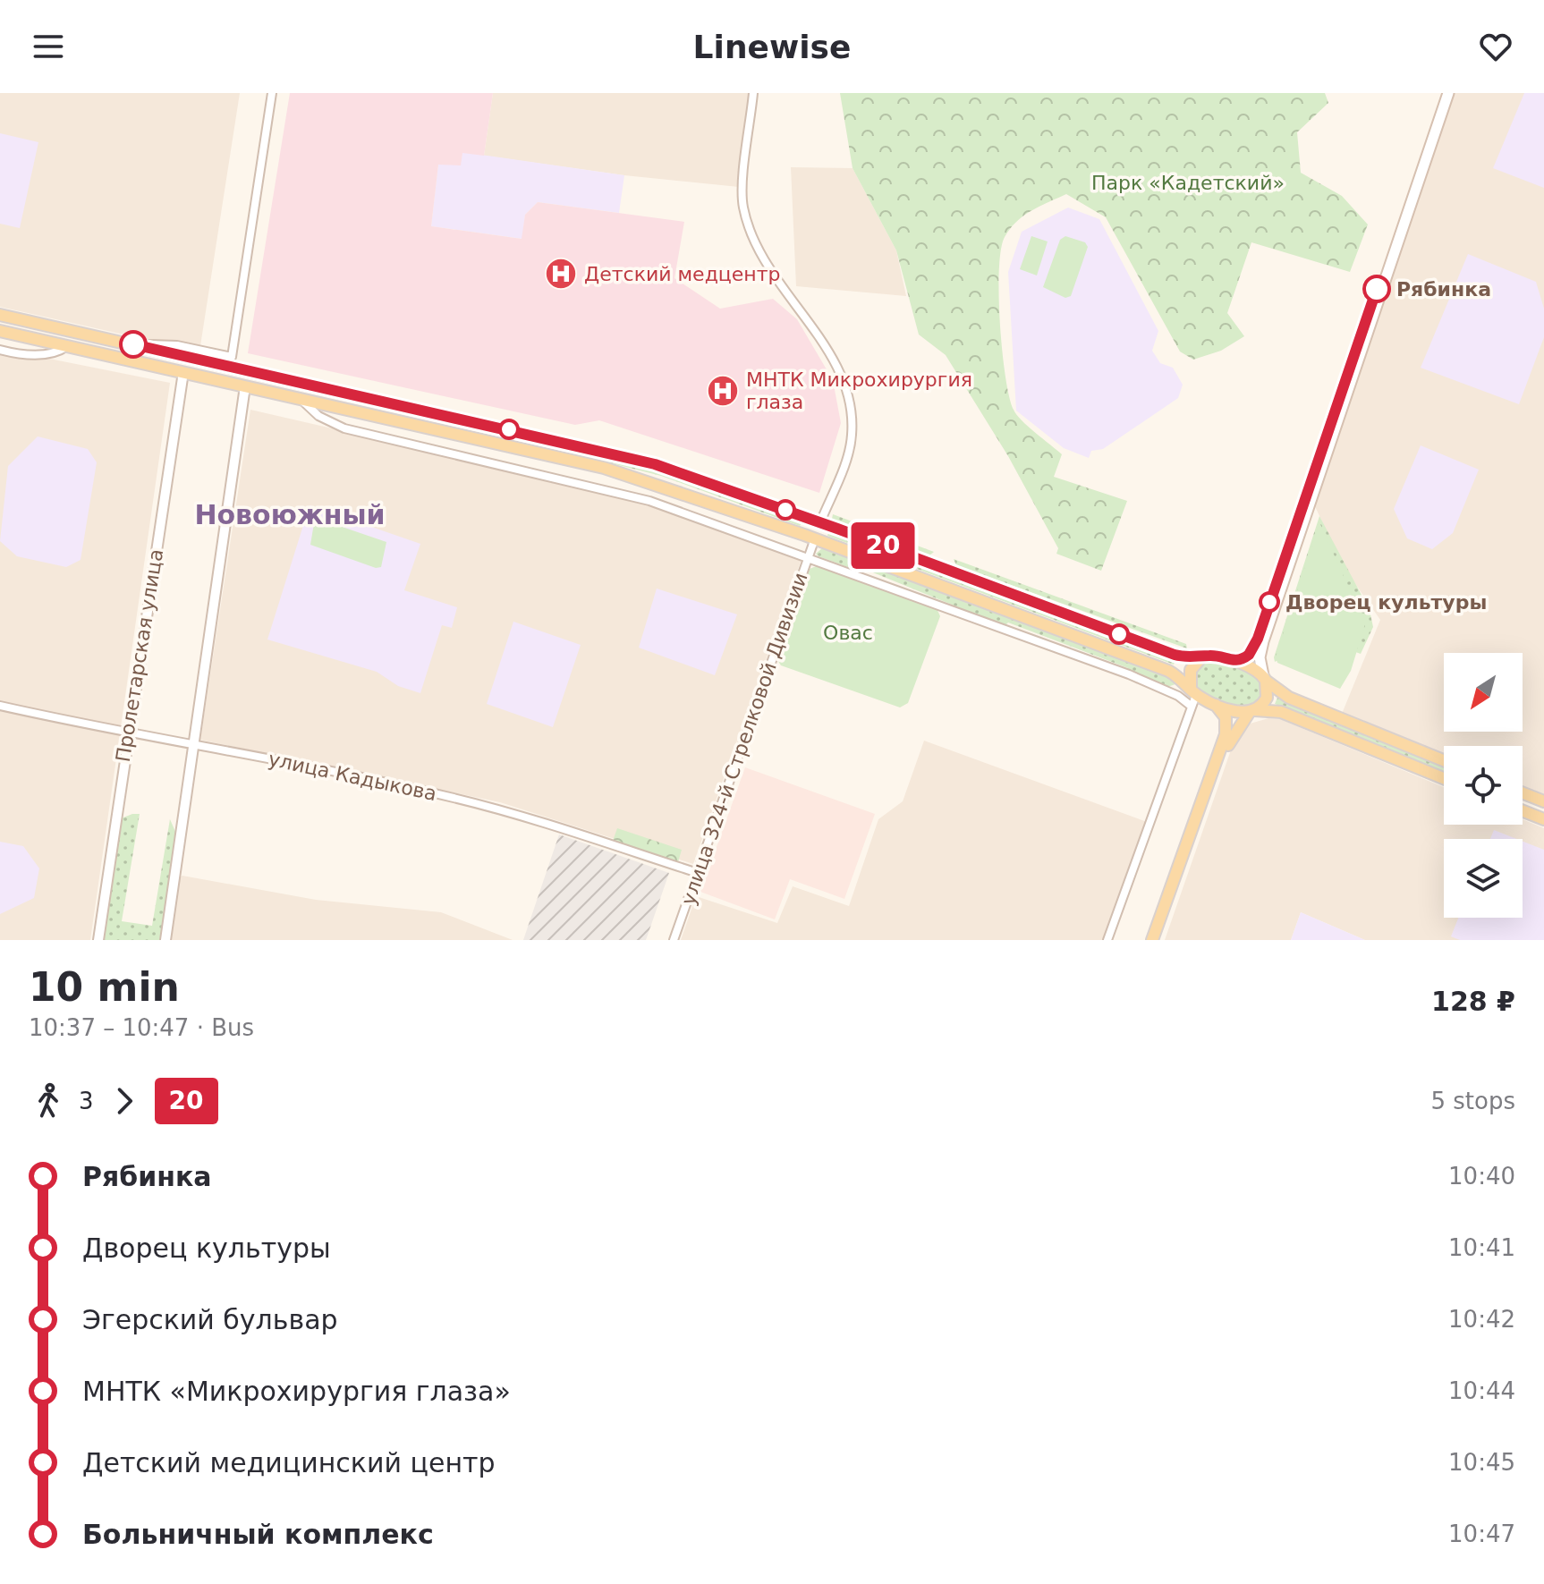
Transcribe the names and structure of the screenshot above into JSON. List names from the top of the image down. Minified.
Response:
{"streets":{"street":["Пролетарская улица","улица 324-й Стрелковой Дивизии","улица Кадыкова"]},"crossings":[["Пролетарская улица","улица Кадыкова"],["улица 324-й Стрелковой Дивизии","улица Кадыкова"]],"districts":["Новоюжный"],"parks":["Парк «Кадетский»","Овас"],"places":{"hospital":["Детский медцентр","МНТК Микрохирургия глаза"],"other":["Рябинка","Дворец культуры"]},"lines":["bus line 20"],"north":"bottom left","page":{"header":"Linewise","on_map":"20","heading":["10 min","10:37 – 10:47 · Bus","128 ₽"],"legs":["3","20","5 stops"],"list":[{"name":"Рябинка","value":"10:40"},{"name":"Дворец культуры","value":"10:41"},{"name":"Эгерский бульвар","value":"10:42"},{"name":"МНТК «Микрохирургия глаза»","value":"10:44"},{"name":"Детский медицинский центр","value":"10:45"},{"name":"Больничный комплекс","value":"10:47"}]}}
